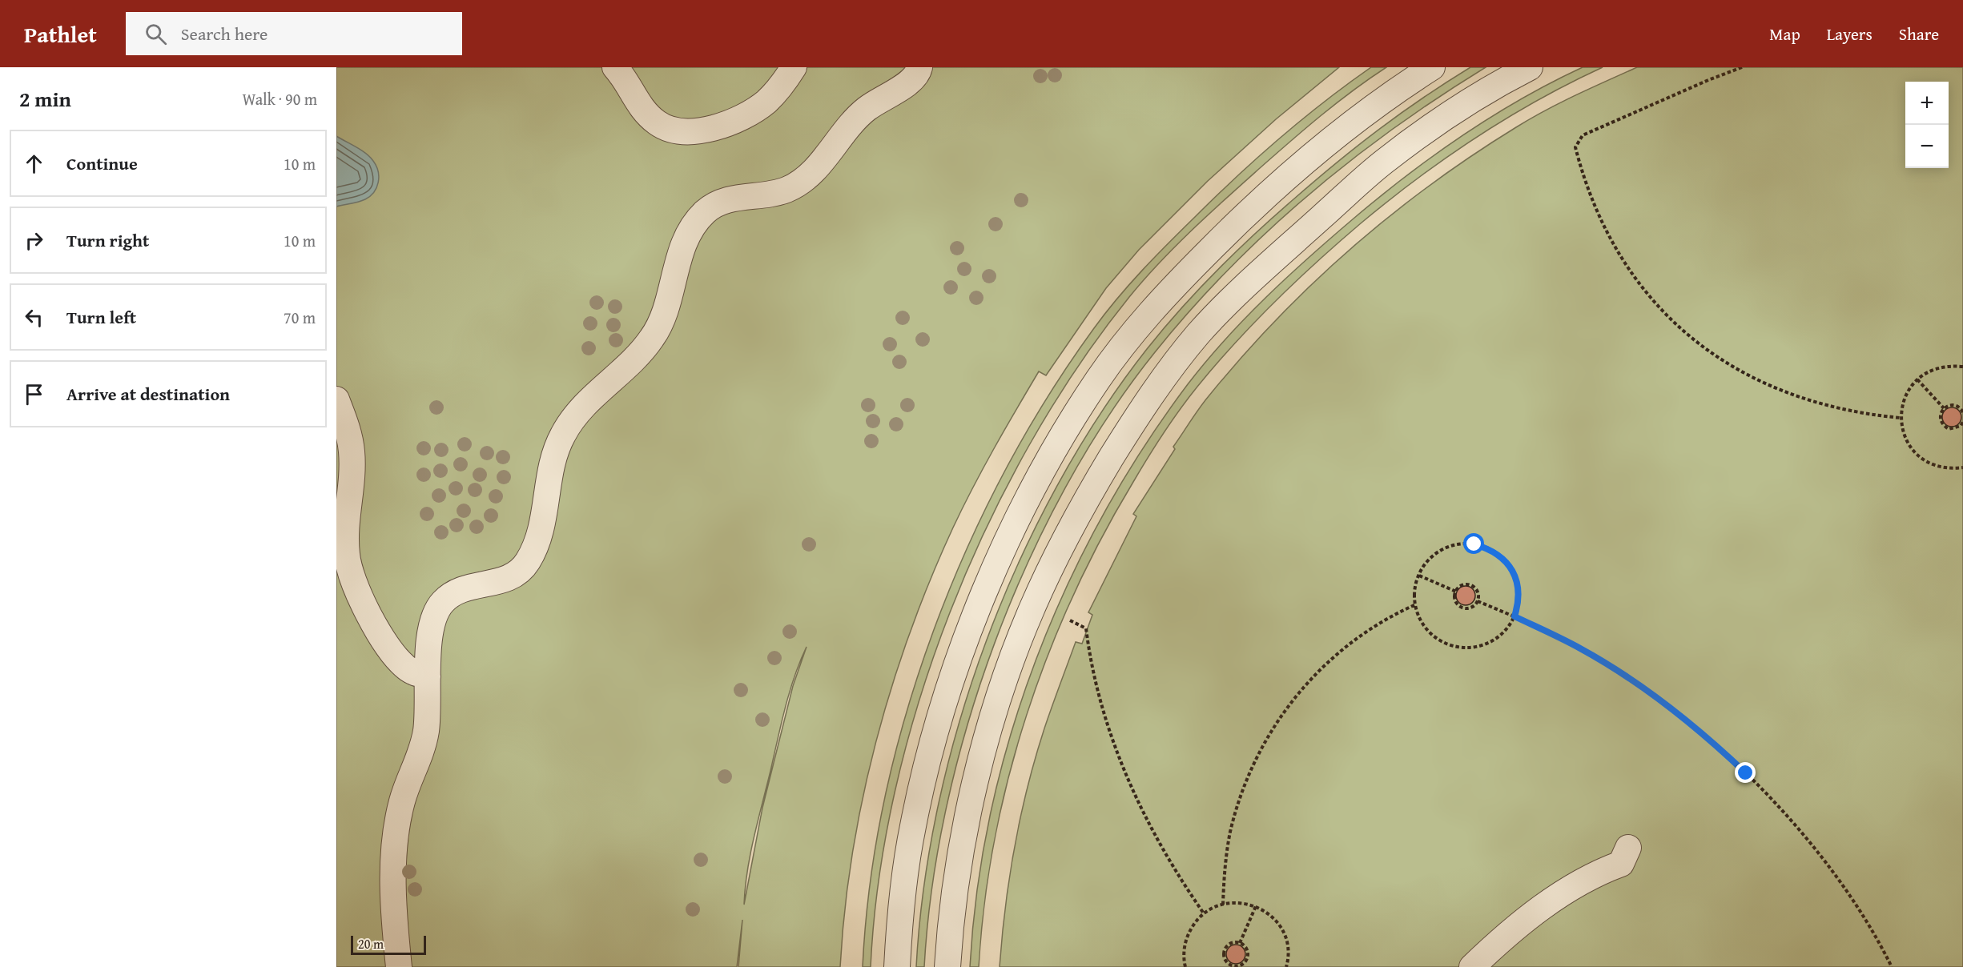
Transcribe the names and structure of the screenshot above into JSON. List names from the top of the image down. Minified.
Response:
{"scale_bar":"20 m","page":{"header":"Pathlet","search":"Search here","nav":["Map","Layers","Share"],"heading":["2 min","Walk · 90 m"],"map_buttons":["+","−"],"list":[["Continue","10 m"],["Turn right","10 m"],["Turn left","70 m"],"Arrive at destination"],"scale":"20 m"}}
